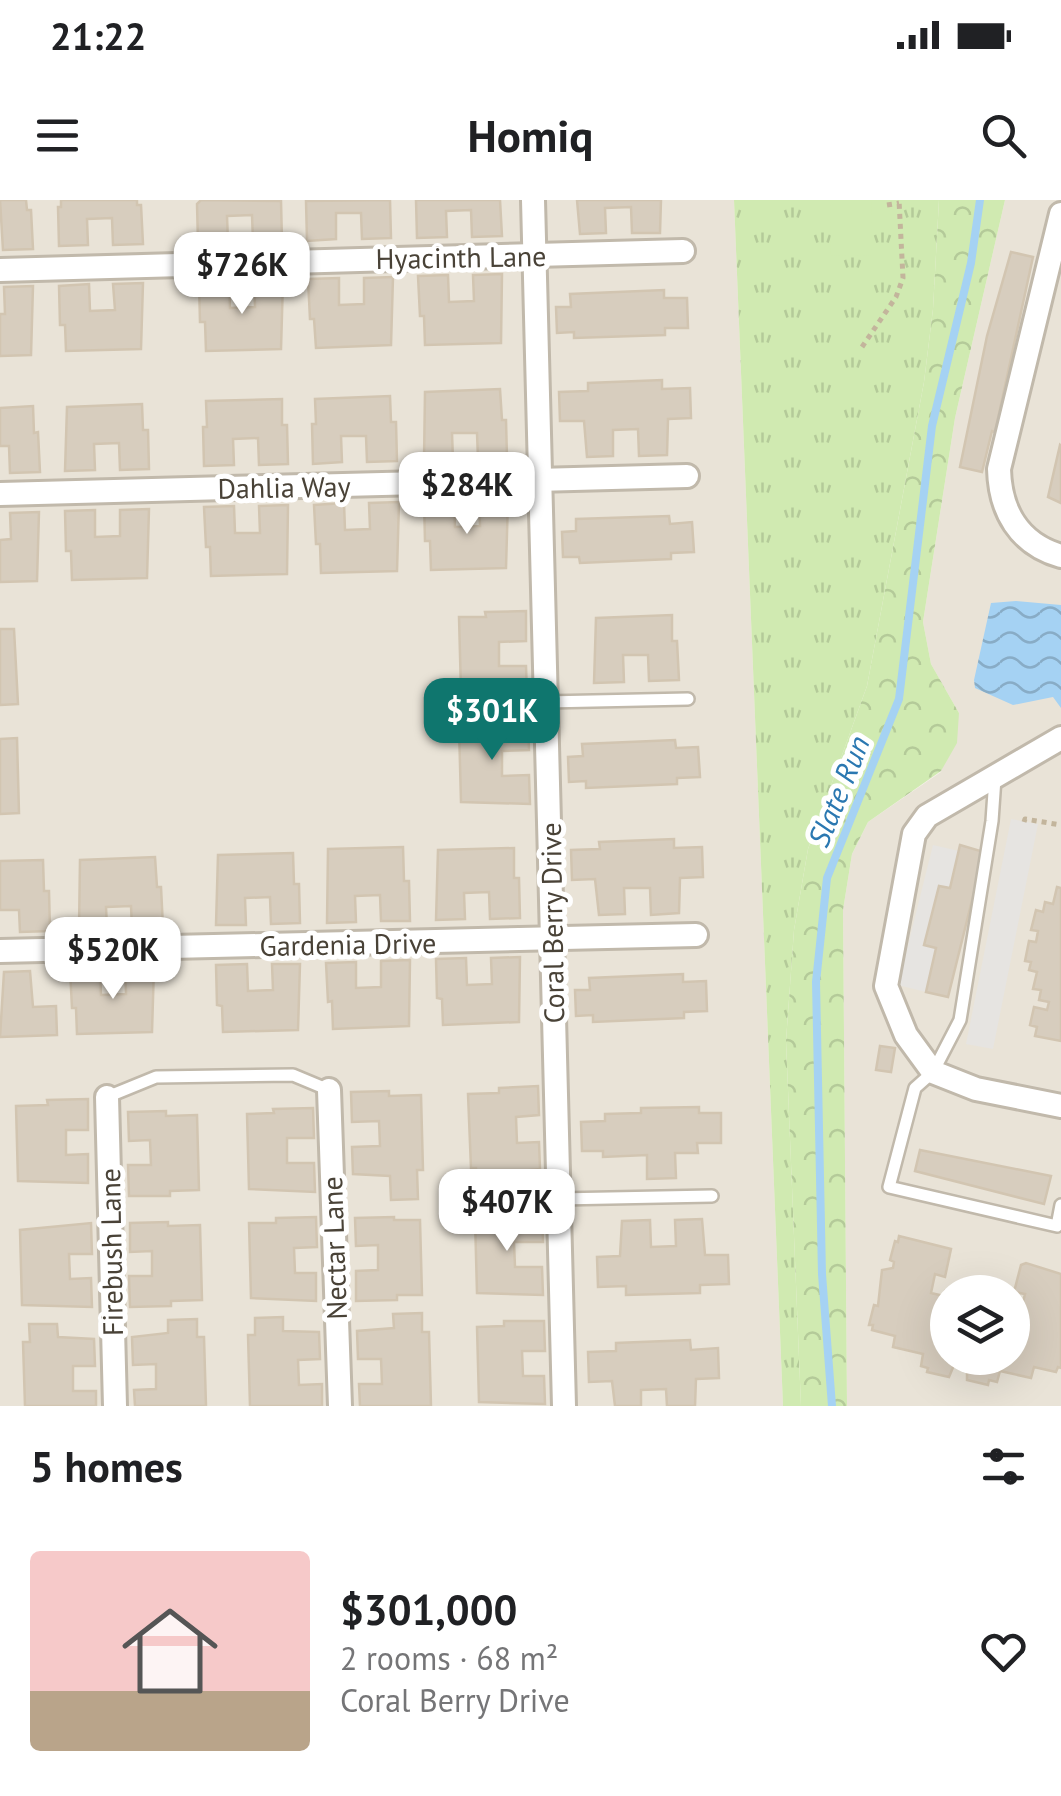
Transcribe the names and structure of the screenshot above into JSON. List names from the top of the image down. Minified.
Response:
{"streets":{"street":["Hyacinth Lane","Dahlia Way","Coral Berry Drive","Gardenia Drive","Nectar Lane","Firebush Lane"]},"crossings":[["Hyacinth Lane","Coral Berry Drive"],["Dahlia Way","Coral Berry Drive"],["Coral Berry Drive","Gardenia Drive"]],"water":["Slate Run"],"page":{"status":"21:22","header":"Homiq","price":["$726K","$284K","$301K","$520K","$407K"],"heading":"5 homes","list":[{"name":"$301,000","note":"2 rooms · 68 m² · Coral Berry Drive"}]}}
